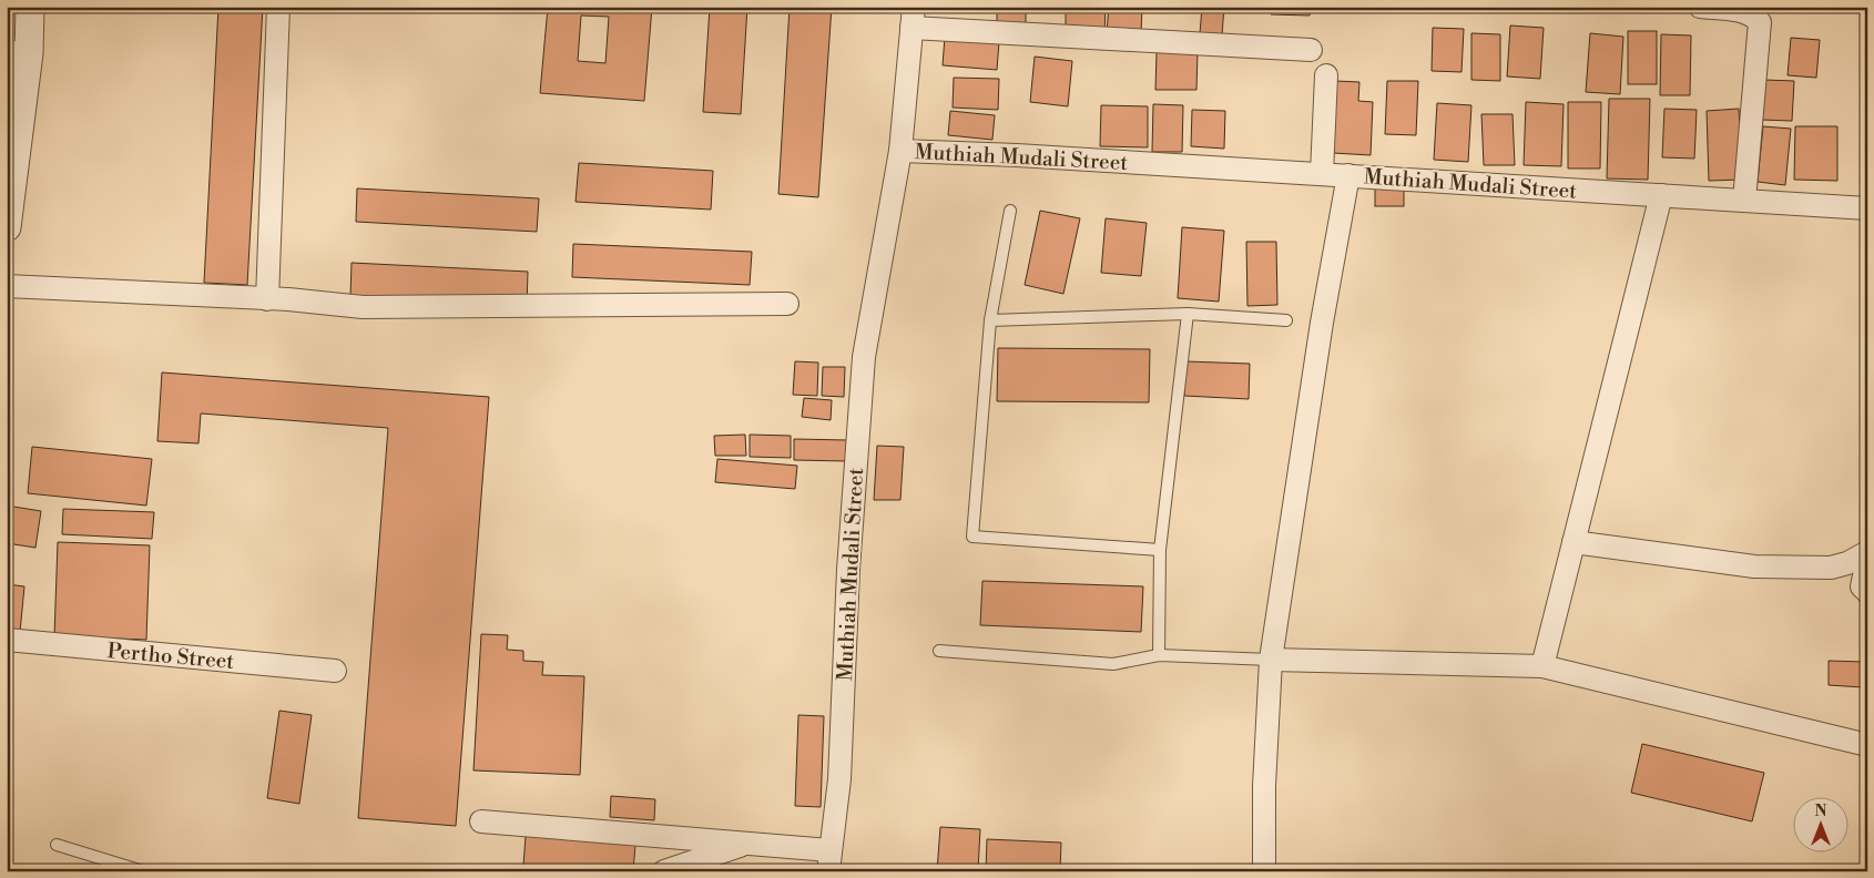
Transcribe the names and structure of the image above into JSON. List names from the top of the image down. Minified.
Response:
{"streets":{"street":["Muthiah Mudali Street","Pertho Street"]},"north":"top"}
